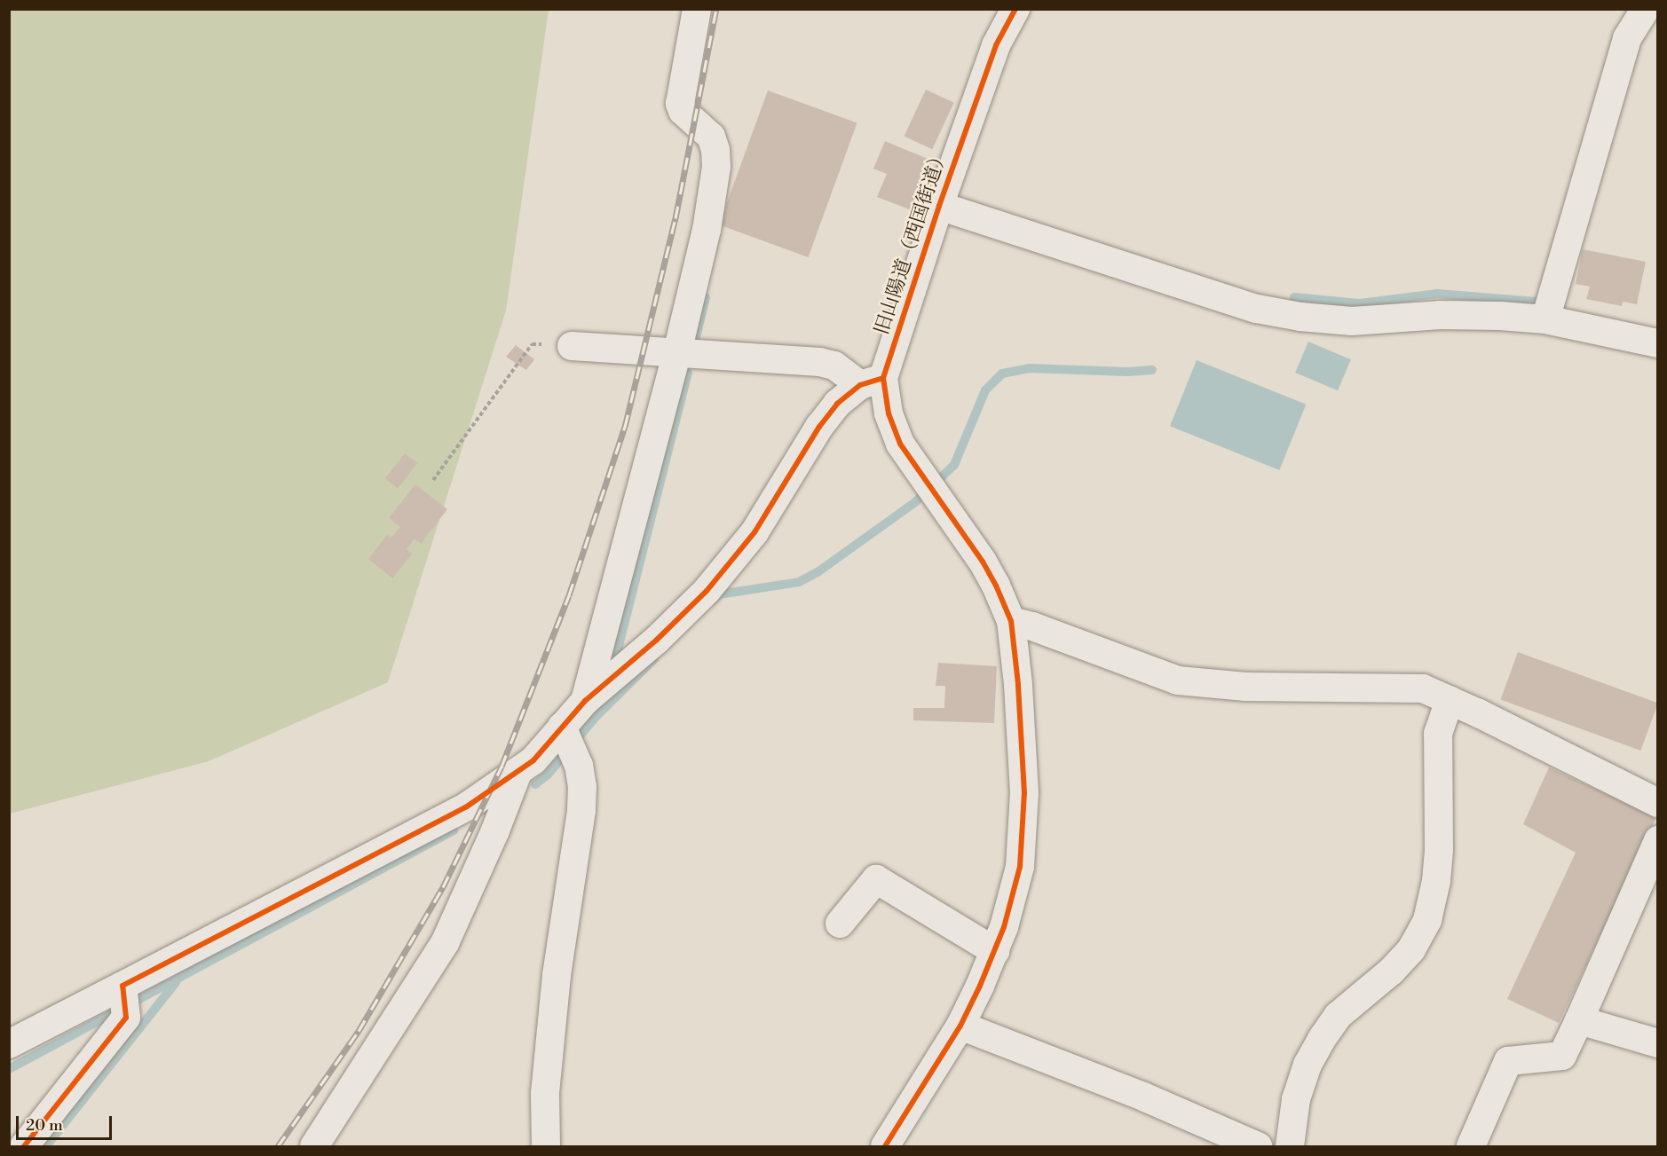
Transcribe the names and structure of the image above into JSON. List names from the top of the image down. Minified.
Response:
{"streets":{"street":["旧山陽道（西国街道）"]},"scale_bar":"20 m"}
